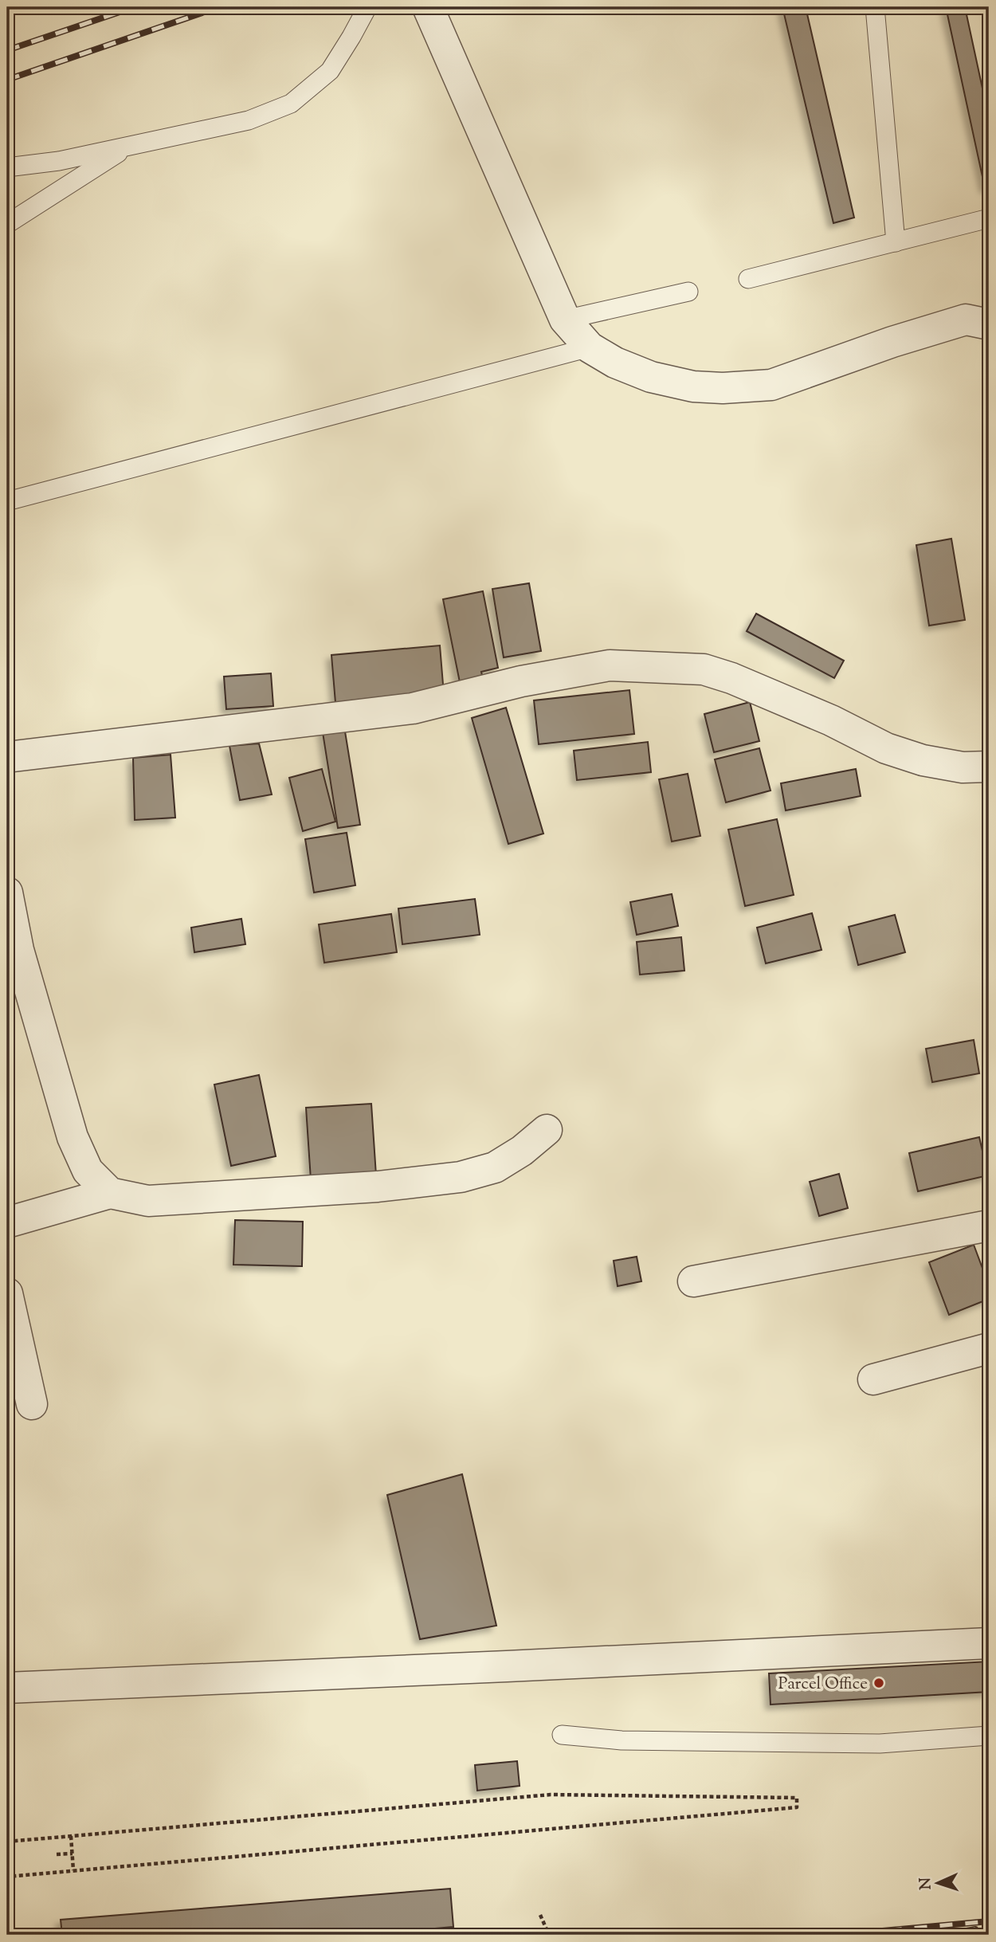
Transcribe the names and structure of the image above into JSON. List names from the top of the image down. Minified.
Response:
{"places":["Parcel Office"],"north":"left"}
